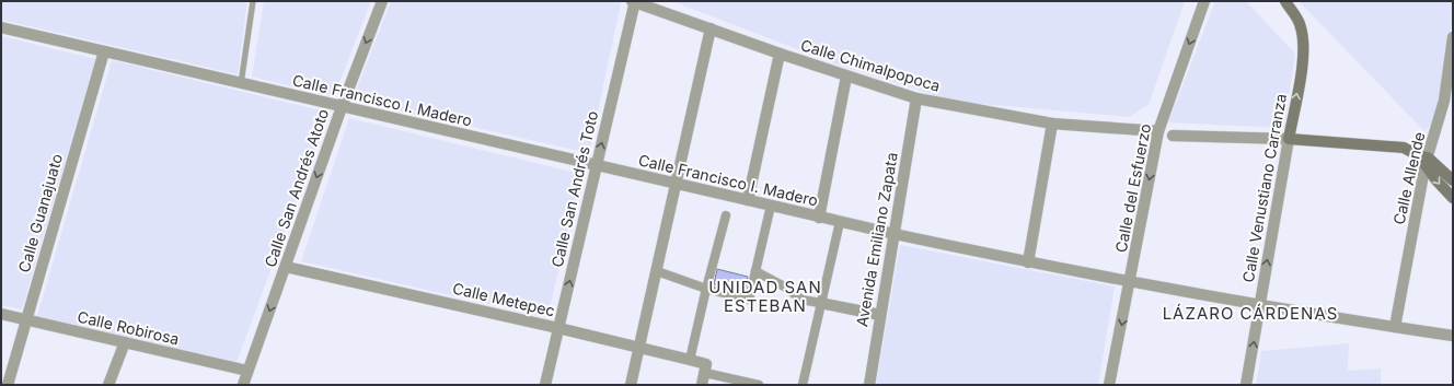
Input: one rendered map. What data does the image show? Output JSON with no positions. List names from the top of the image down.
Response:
{
  "streets": {
    "main road": ["Calle Venustiano Carranza"],
    "street": [
      "Calle Chimalpopoca",
      "Calle Francisco I. Madero",
      "Calle Allende",
      "Calle San Andrés Atoto",
      "Calle del Esfuerzo",
      "Calle San Andrés Toto",
      "Calle Guanajuato",
      "Avenida Emiliano Zapata",
      "Calle Metepec",
      "Calle Robirosa"
    ]
  },
  "crossings": [
    ["Calle Chimalpopoca", "Calle del Esfuerzo"],
    ["Calle Chimalpopoca", "Calle San Andrés Toto"],
    ["Calle Chimalpopoca", "Avenida Emiliano Zapata"],
    ["Calle Francisco I. Madero", "Calle Allende"],
    ["Calle Francisco I. Madero", "Calle San Andrés Atoto"],
    ["Calle Francisco I. Madero", "Calle del Esfuerzo"],
    ["Calle Francisco I. Madero", "Calle Venustiano Carranza"],
    ["Calle Francisco I. Madero", "Calle San Andrés Toto"],
    ["Calle Francisco I. Madero", "Calle Guanajuato"],
    ["Calle Francisco I. Madero", "Avenida Emiliano Zapata"],
    ["Calle San Andrés Atoto", "Calle Metepec"],
    ["Calle San Andrés Atoto", "Calle Robirosa"],
    ["Calle San Andrés Toto", "Calle Metepec"],
    ["Calle Guanajuato", "Calle Robirosa"]
  ],
  "one_way": ["Calle San Andrés Atoto", "Calle del Esfuerzo", "Calle Venustiano Carranza"],
  "districts": ["UNIDAD SAN ESTEBAN", "LÁZARO CÁRDENAS"]
}
